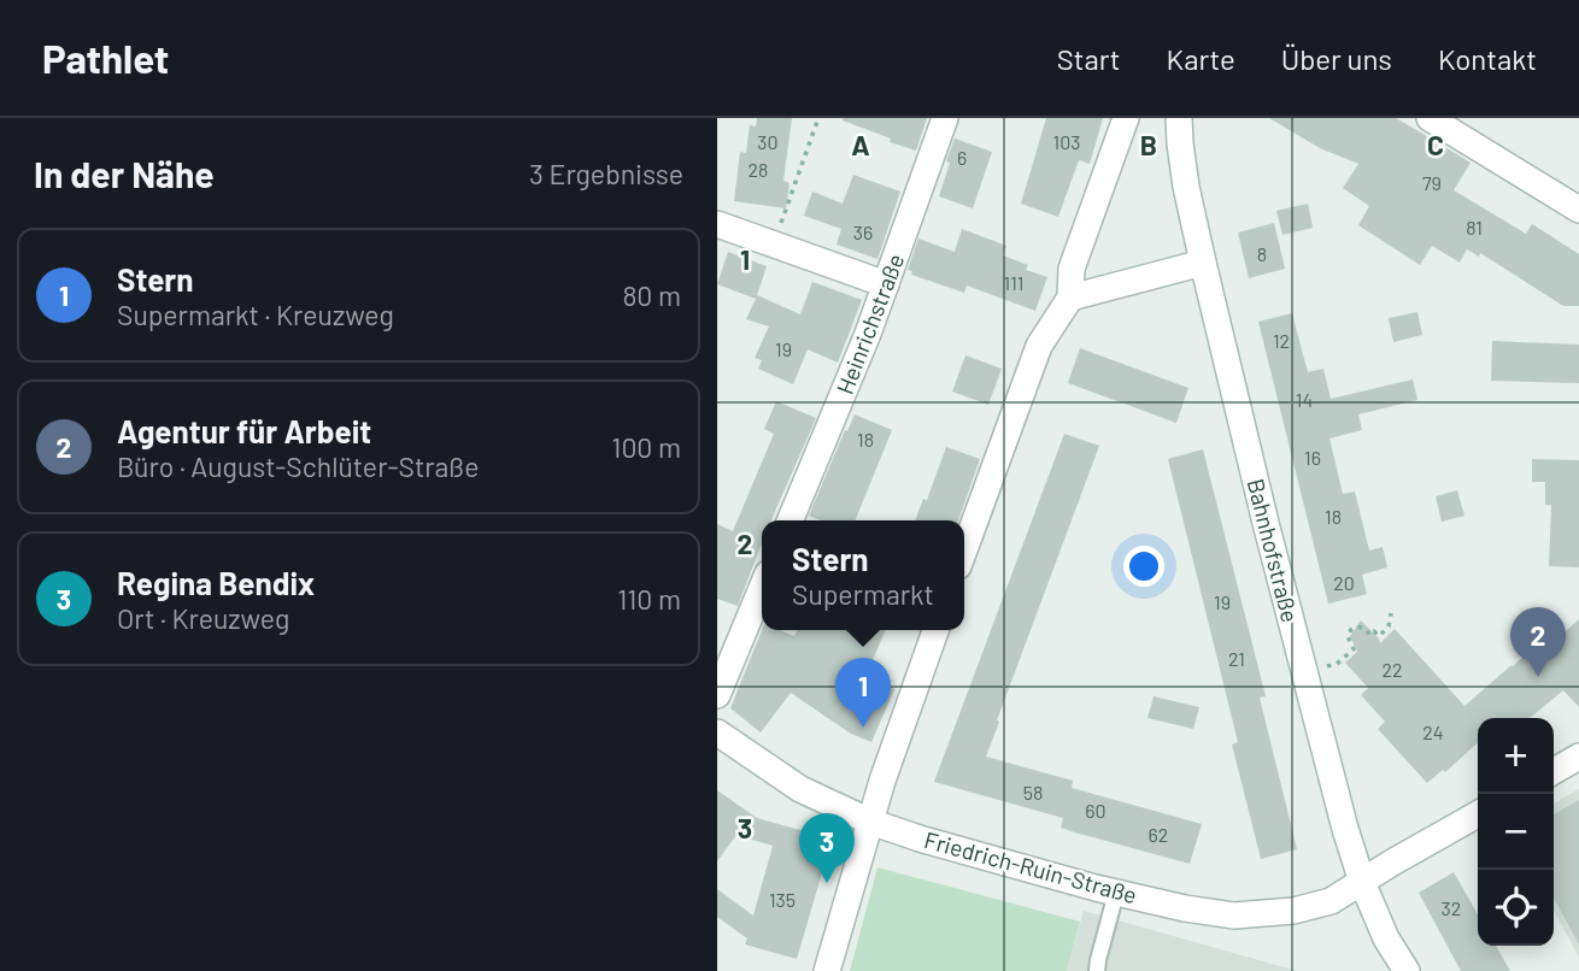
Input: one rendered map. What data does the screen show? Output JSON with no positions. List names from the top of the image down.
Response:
{
  "streets": {
    "street": ["Heinrichstraße", "Bahnhofstraße", "Friedrich-Ruin-Straße"]
  },
  "crossings": [
    ["Bahnhofstraße", "Friedrich-Ruin-Straße"]
  ],
  "house_numbers": [
    "30",
    "103",
    "6",
    "28",
    "79",
    "81",
    "36",
    "8",
    "111",
    "12",
    "19",
    "14",
    "18",
    "16",
    "18",
    "20",
    "19",
    "21",
    "22",
    "24",
    "58",
    "60",
    "62",
    "135",
    "32"
  ],
  "page": {
    "header": "Pathlet",
    "nav": [
      "Start",
      "Karte",
      "Über uns",
      "Kontakt"
    ],
    "heading": ["In der Nähe", "3 Ergebnisse"],
    "list": [
      {
        "mark": "1",
        "name": "Stern",
        "note": "Supermarkt · Kreuzweg",
        "value": "80 m"
      },
      {
        "mark": "2",
        "name": "Agentur für Arbeit",
        "note": "Büro · August-Schlüter-Straße",
        "value": "100 m"
      },
      {
        "mark": "3",
        "name": "Regina Bendix",
        "note": "Ort · Kreuzweg",
        "value": "110 m"
      }
    ],
    "popup": ["Stern", "Supermarkt"],
    "pins": ["2", "1", "3"],
    "map_buttons": ["+", "−"]
  },
  "grid": {
    "columns": ["A", "B", "C"],
    "rows": ["1", "2", "3"]
  }
}
